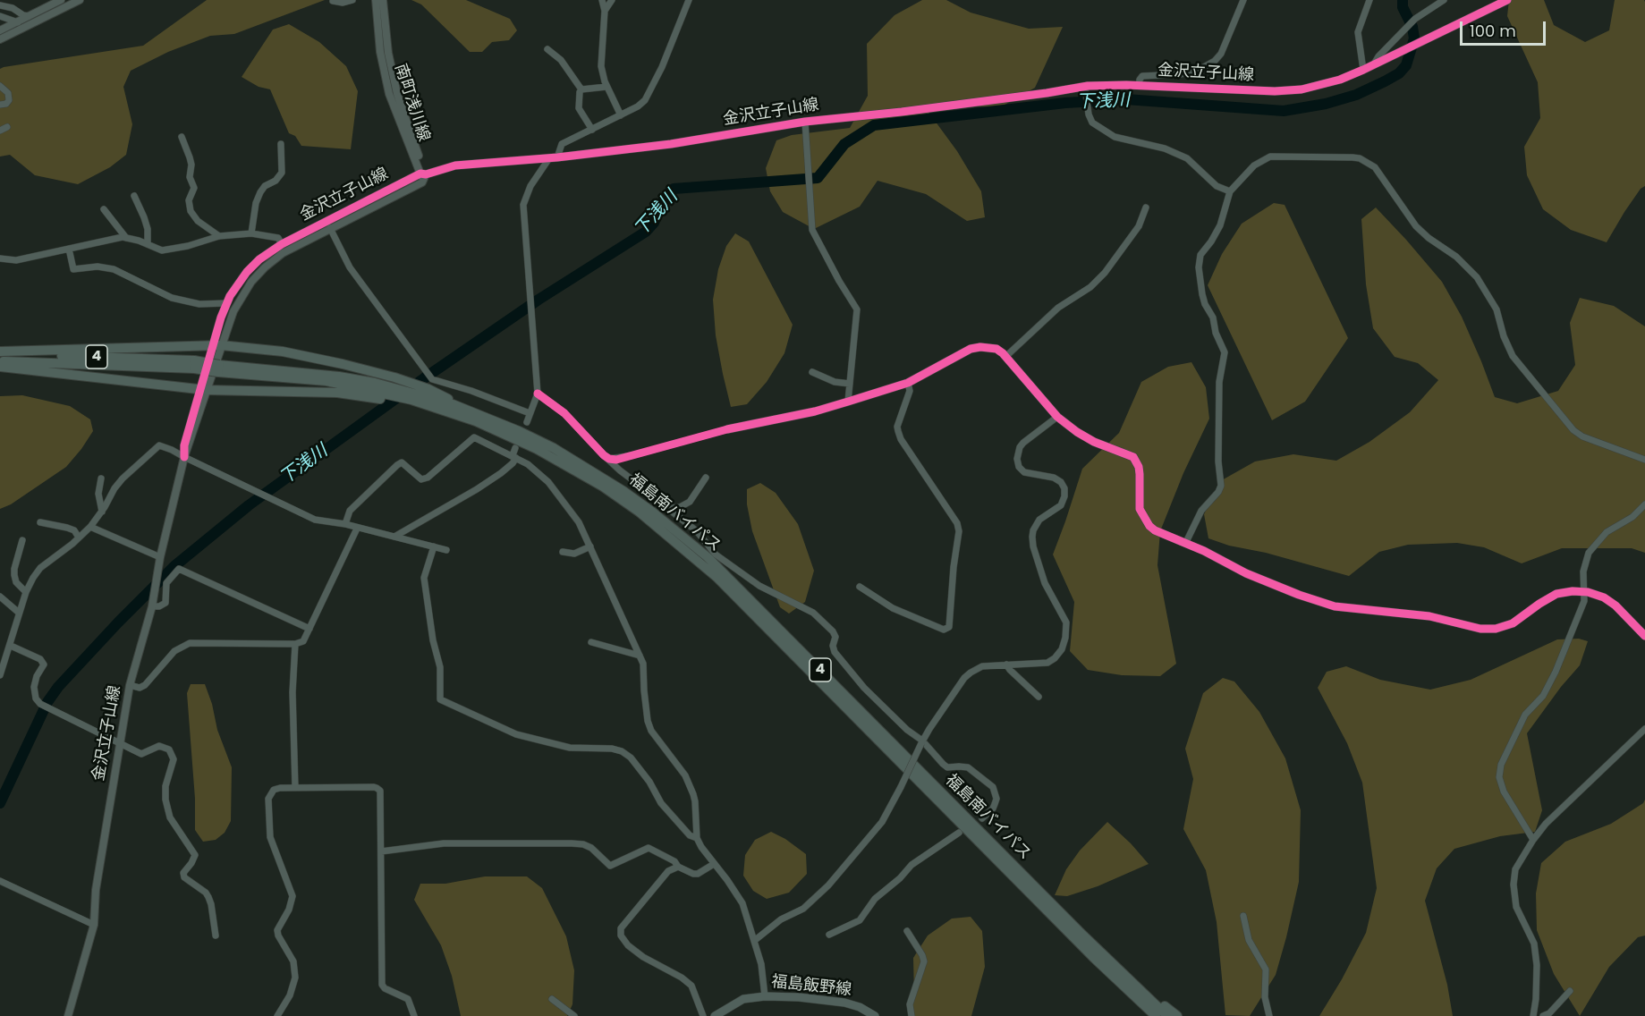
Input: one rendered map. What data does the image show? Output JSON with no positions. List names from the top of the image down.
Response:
{
  "streets": {
    "highway": ["4", "福島南バイパス"],
    "main road": ["福島飯野線"],
    "street": ["金沢立子山線", "南町浅川線"]
  },
  "crossings": [
    ["金沢立子山線", "南町浅川線"]
  ],
  "water": ["下浅川"],
  "scale_bar": "100 m"
}
